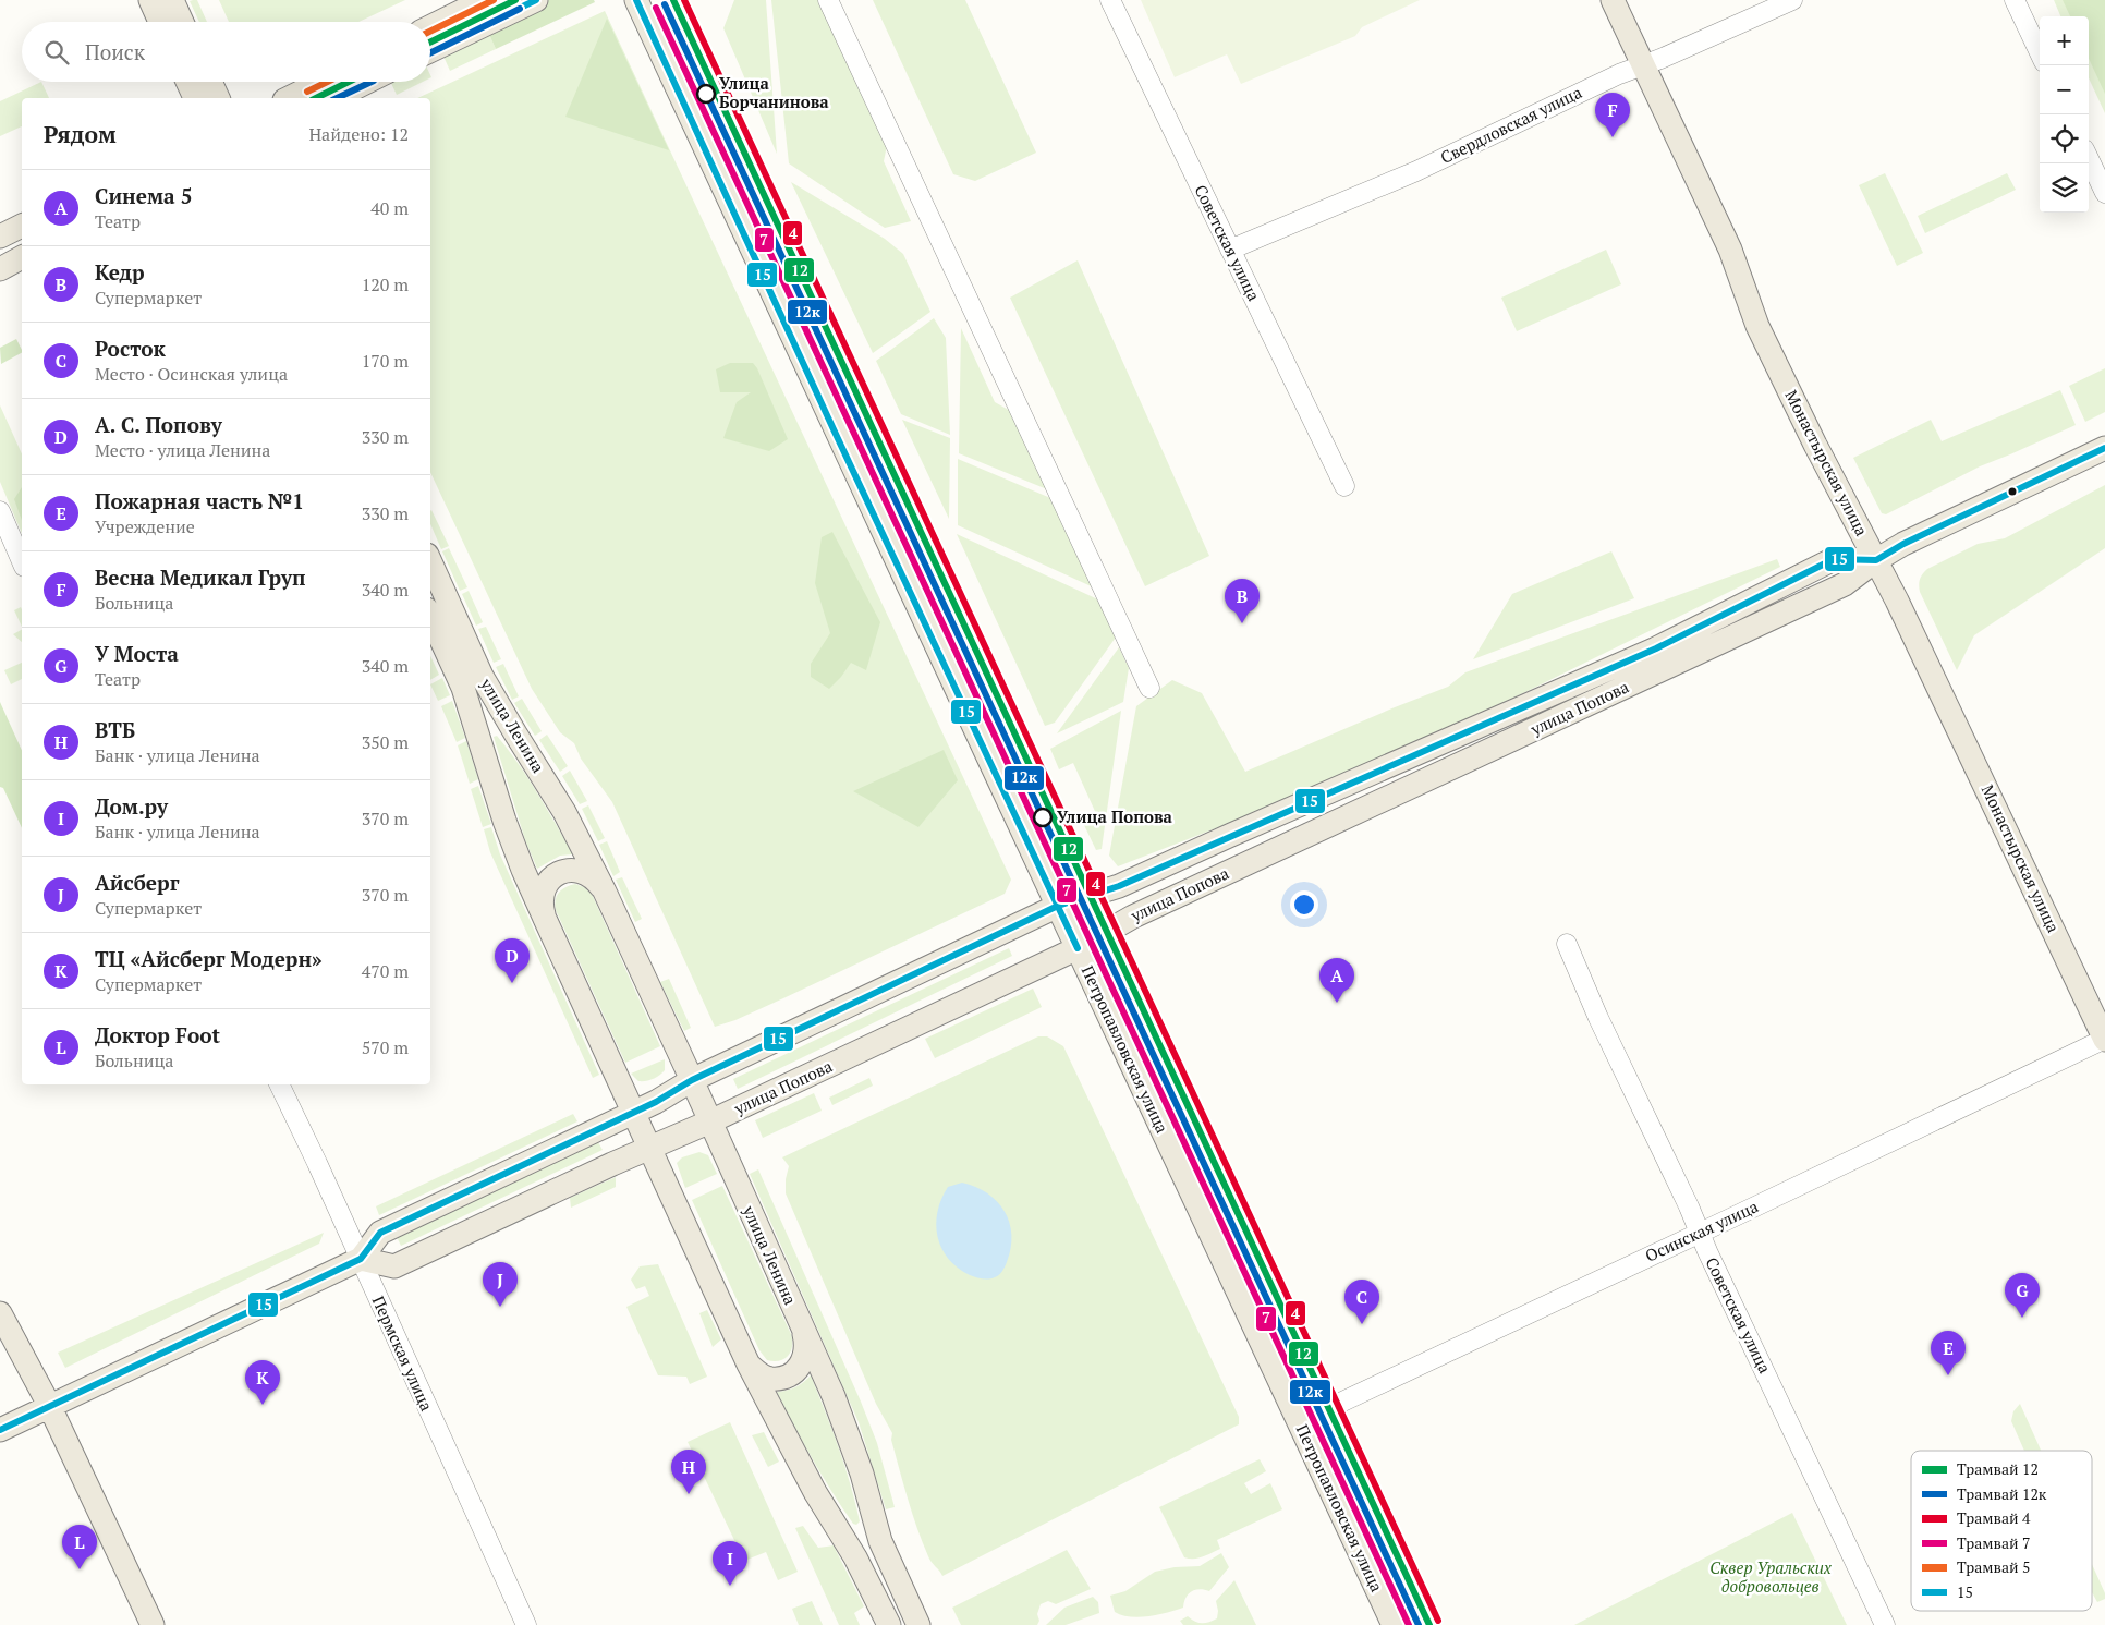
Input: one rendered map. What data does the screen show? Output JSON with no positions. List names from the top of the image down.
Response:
{
  "streets": {
    "main road": [
      "Монастырская улица",
      "улица Попова",
      "улица Ленина",
      "Петропавловская улица"
    ],
    "street": [
      "Свердловская улица",
      "Советская улица",
      "Осинская улица",
      "Пермская улица"
    ]
  },
  "crossings": [
    ["Свердловская улица", "Советская улица"],
    ["Свердловская улица", "Монастырская улица"],
    ["Советская улица", "Осинская улица"],
    ["Монастырская улица", "улица Попова"],
    ["Монастырская улица", "Осинская улица"],
    ["улица Попова", "улица Ленина"],
    ["улица Попова", "Петропавловская улица"],
    ["улица Попова", "Пермская улица"],
    ["Петропавловская улица", "Осинская улица"]
  ],
  "parks": ["Сквер Уральских добровольцев"],
  "places": ["Улица Борчанинова", "Улица Попова"],
  "lines": [
    "tram line 12",
    "tram line 4",
    "tram line 5",
    "transit line 15",
    "tram line 12к",
    "tram line 7"
  ],
  "legend": [
    "Трамвай 12",
    "Трамвай 12к",
    "Трамвай 4",
    "Трамвай 7",
    "Трамвай 5",
    "15"
  ],
  "page": {
    "map_buttons": ["+", "−"],
    "search": "Поиск",
    "pins": [
      "F",
      "B",
      "D",
      "A",
      "J",
      "G",
      "C",
      "E",
      "K",
      "H",
      "L",
      "I"
    ],
    "heading": ["Рядом", "Найдено: 12"],
    "list": [
      {
        "mark": "A",
        "name": "Синема 5",
        "note": "Театр",
        "value": "40 m"
      },
      {
        "mark": "B",
        "name": "Кедр",
        "note": "Супермаркет",
        "value": "120 m"
      },
      {
        "mark": "C",
        "name": "Росток",
        "note": "Место · Осинская улица",
        "value": "170 m"
      },
      {
        "mark": "D",
        "name": "А. С. Попову",
        "note": "Место · улица Ленина",
        "value": "330 m"
      },
      {
        "mark": "E",
        "name": "Пожарная часть №1",
        "note": "Учреждение",
        "value": "330 m"
      },
      {
        "mark": "F",
        "name": "Весна Медикал Груп",
        "note": "Больница",
        "value": "340 m"
      },
      {
        "mark": "G",
        "name": "У Моста",
        "note": "Театр",
        "value": "340 m"
      },
      {
        "mark": "H",
        "name": "ВТБ",
        "note": "Банк · улица Ленина",
        "value": "350 m"
      },
      {
        "mark": "I",
        "name": "Дом.ру",
        "note": "Банк · улица Ленина",
        "value": "370 m"
      },
      {
        "mark": "J",
        "name": "Айсберг",
        "note": "Супермаркет",
        "value": "370 m"
      },
      {
        "mark": "K",
        "name": "ТЦ «Айсберг Модерн»",
        "note": "Супермаркет",
        "value": "470 m"
      },
      {
        "mark": "L",
        "name": "Доктор Foot",
        "note": "Больница",
        "value": "570 m"
      }
    ]
  }
}
